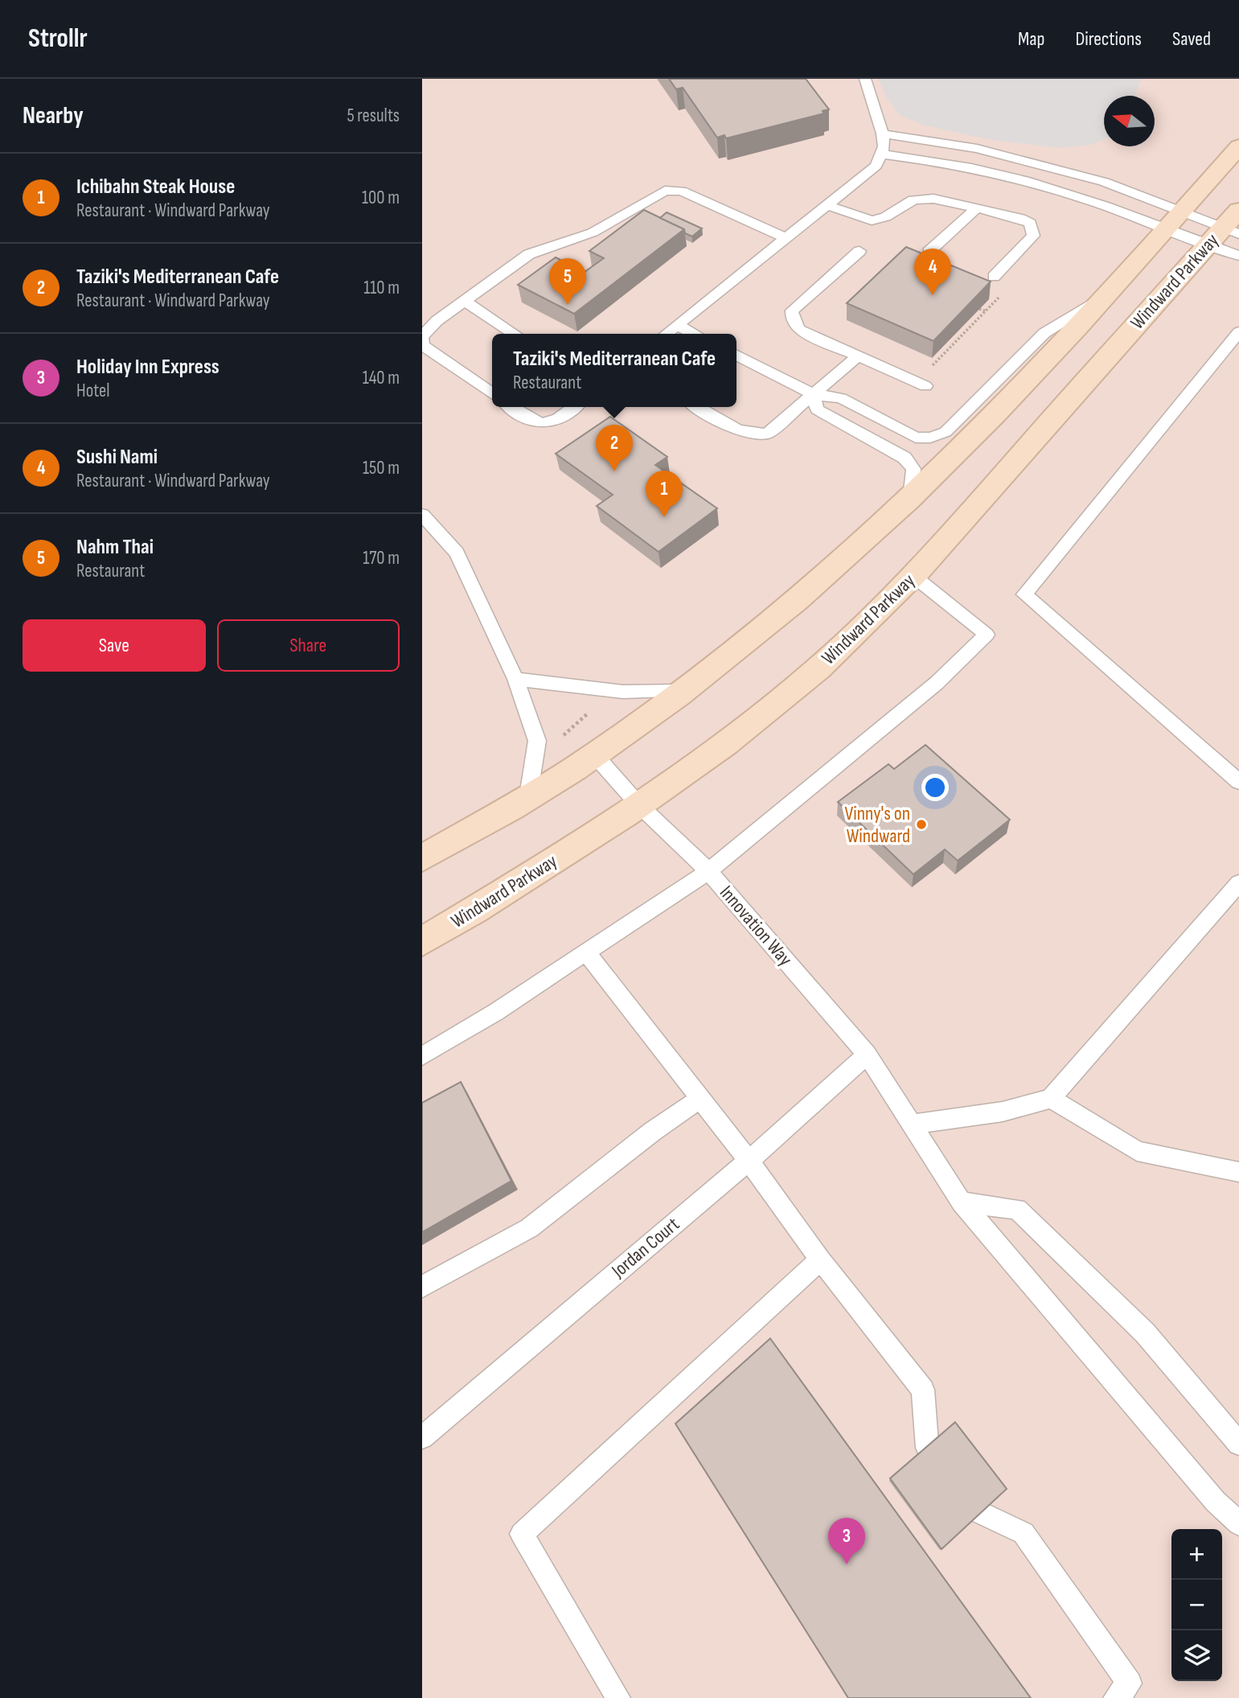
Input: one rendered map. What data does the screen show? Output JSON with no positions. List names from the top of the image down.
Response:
{
  "streets": {
    "main road": ["Windward Parkway"],
    "lane": ["Innovation Way", "Jordan Court"]
  },
  "crossings": [
    ["Windward Parkway", "Innovation Way"],
    ["Innovation Way", "Jordan Court"]
  ],
  "places": ["Vinny's on Windward"],
  "north": "left",
  "page": {
    "header": "Strollr",
    "nav": ["Map", "Directions", "Saved"],
    "heading": ["Nearby", "5 results"],
    "list": [
      {
        "mark": "1",
        "name": "Ichibahn Steak House",
        "note": "Restaurant · Windward Parkway",
        "value": "100 m"
      },
      {
        "mark": "2",
        "name": "Taziki's Mediterranean Cafe",
        "note": "Restaurant · Windward Parkway",
        "value": "110 m"
      },
      {
        "mark": "3",
        "name": "Holiday Inn Express",
        "note": "Hotel",
        "value": "140 m"
      },
      {
        "mark": "4",
        "name": "Sushi Nami",
        "note": "Restaurant · Windward Parkway",
        "value": "150 m"
      },
      {
        "mark": "5",
        "name": "Nahm Thai",
        "note": "Restaurant",
        "value": "170 m"
      }
    ],
    "pins": [
      "4",
      "5",
      "2",
      "1",
      "3"
    ],
    "popup": ["Taziki's Mediterranean Cafe", "Restaurant"],
    "buttons": ["Save", "Share"],
    "map_buttons": ["+", "−"]
  }
}
